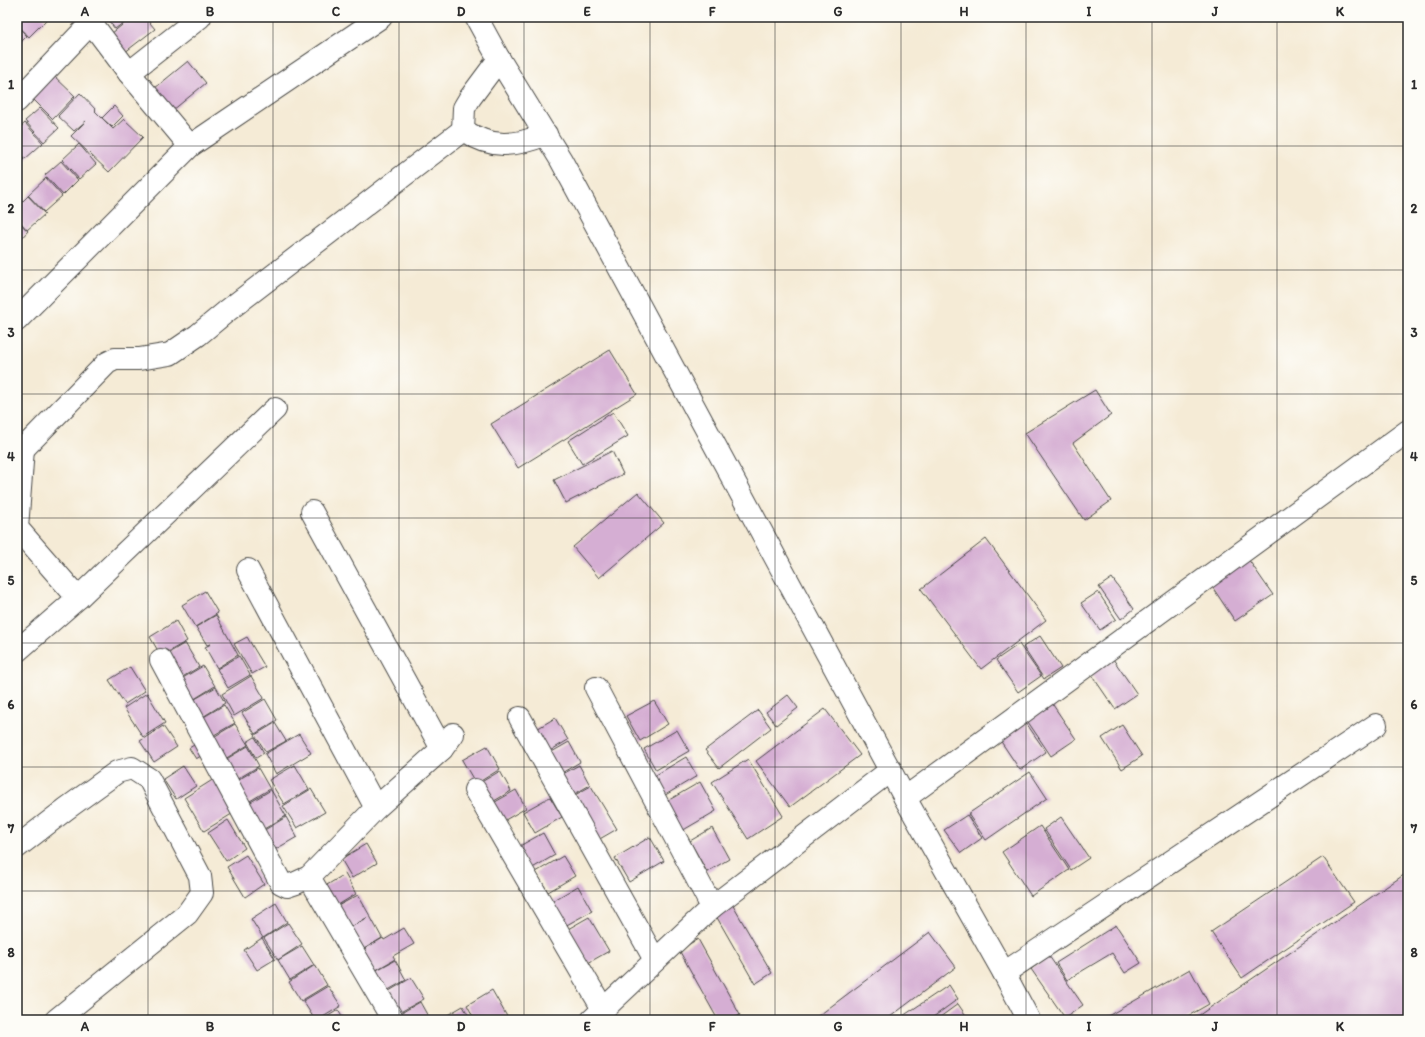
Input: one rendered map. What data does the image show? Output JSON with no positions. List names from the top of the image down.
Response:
{
  "grid": {
    "columns": [
      "A",
      "B",
      "C",
      "D",
      "E",
      "F",
      "G",
      "H",
      "I",
      "J",
      "K"
    ],
    "rows": [
      "1",
      "2",
      "3",
      "4",
      "5",
      "6",
      "7",
      "8"
    ]
  }
}
